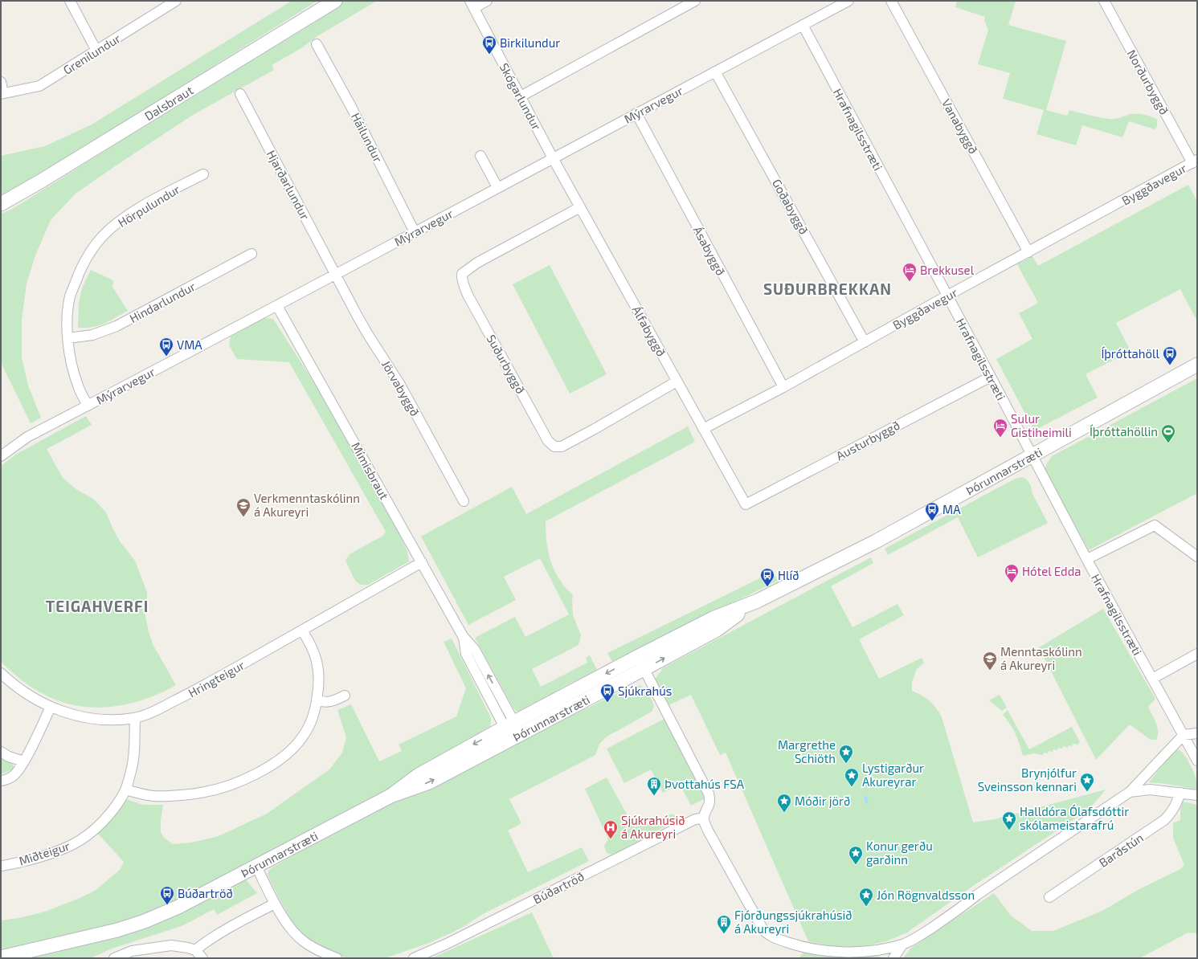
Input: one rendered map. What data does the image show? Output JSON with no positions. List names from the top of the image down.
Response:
{
  "streets": {
    "street": [
      "Grenilundur",
      "Norðurbyggð",
      "Skógarlundur",
      "Dalsbraut",
      "Mýrarvegur",
      "Vanabyggð",
      "Hrafnagilsstræti",
      "Háilundur",
      "Byggðavegur",
      "Hjarðarlundur",
      "Hörpulundur",
      "Goðabyggð",
      "Ásabyggð",
      "Hindarlundur",
      "Álfabyggð",
      "Suðurbyggð",
      "Jörvabyggð",
      "Austurbyggð",
      "Mímisbraut",
      "Þórunnarstræti",
      "Hringteigur",
      "Barðstún",
      "Miðteigur",
      "Búðartröð"
    ]
  },
  "crossings": [
    ["Norðurbyggð", "Byggðavegur"],
    ["Skógarlundur", "Mýrarvegur"],
    ["Skógarlundur", "Álfabyggð"],
    ["Mýrarvegur", "Hrafnagilsstræti"],
    ["Mýrarvegur", "Háilundur"],
    ["Mýrarvegur", "Hjarðarlundur"],
    ["Mýrarvegur", "Hörpulundur"],
    ["Mýrarvegur", "Goðabyggð"],
    ["Mýrarvegur", "Ásabyggð"],
    ["Mýrarvegur", "Álfabyggð"],
    ["Mýrarvegur", "Jörvabyggð"],
    ["Mýrarvegur", "Mímisbraut"],
    ["Vanabyggð", "Byggðavegur"],
    ["Hrafnagilsstræti", "Byggðavegur"],
    ["Hrafnagilsstræti", "Austurbyggð"],
    ["Hrafnagilsstræti", "Þórunnarstræti"],
    ["Byggðavegur", "Goðabyggð"],
    ["Byggðavegur", "Ásabyggð"],
    ["Byggðavegur", "Álfabyggð"],
    ["Hjarðarlundur", "Jörvabyggð"],
    ["Hörpulundur", "Hindarlundur"],
    ["Álfabyggð", "Suðurbyggð"],
    ["Álfabyggð", "Austurbyggð"],
    ["Mímisbraut", "Þórunnarstræti"],
    ["Mímisbraut", "Hringteigur"],
    ["Hringteigur", "Miðteigur"]
  ],
  "districts": ["SUÐURBREKKAN", "TEIGAHVERFI"],
  "places": {
    "bus stop": [
      "Birkilundur",
      "VMA",
      "Íþróttahöll",
      "MA",
      "Hlíð",
      "Sjúkrahús",
      "Búðartröð"
    ],
    "hotel": ["Brekkusel", "Sulur Gistiheimili", "Hótel Edda"],
    "sports": ["Íþróttahöllin"],
    "school or university": ["Verkmenntaskólinn á Akureyri", "Menntaskólinn á Akureyri"],
    "place": [
      "Margrethe Schiöth",
      "Lystigarður Akureyrar",
      "Brynjólfur Sveinsson kennari",
      "Móðir jörð",
      "Halldóra Ólafsdóttir skólameistarafrú",
      "Konur gerðu garðinn",
      "Jón Rögnvaldsson"
    ],
    "building": ["Þvottahús FSA", "Fjórðungssjúkrahúsið á Akureyri"],
    "hospital": ["Sjúkrahúsið á Akureyri"]
  }
}
